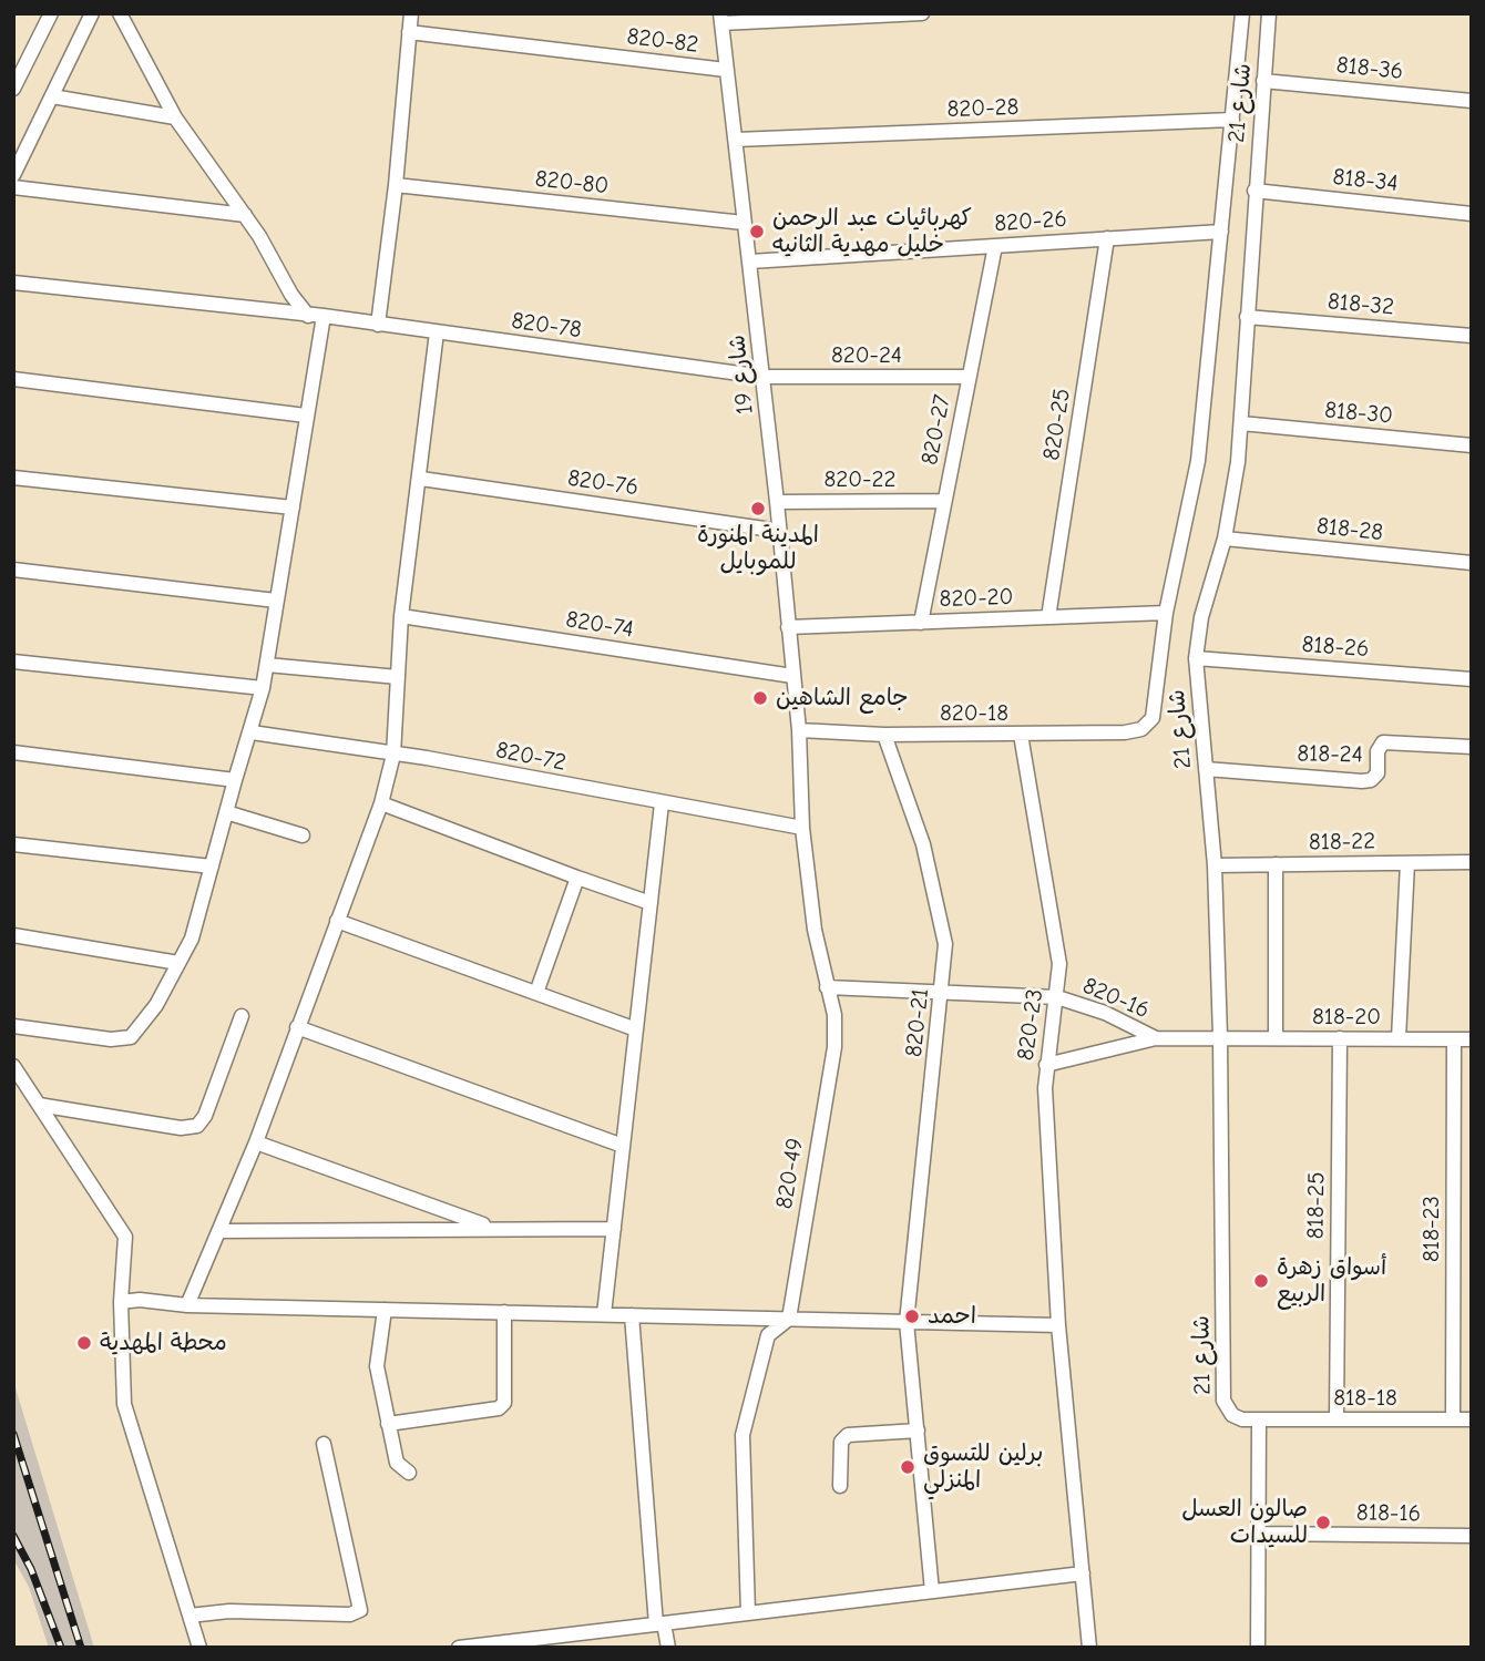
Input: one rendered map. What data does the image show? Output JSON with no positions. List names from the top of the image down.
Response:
{
  "streets": {
    "street": [
      "820-82",
      "818-36",
      "شارع 21",
      "820-28",
      "818-34",
      "820-80",
      "820-26",
      "818-32",
      "820-78",
      "820-24",
      "شارع 19",
      "818-30",
      "820-25",
      "820-27",
      "820-22",
      "820-76",
      "818-28",
      "820-20",
      "820-74",
      "818-26",
      "820-18",
      "818-24",
      "820-72",
      "818-22",
      "820-16",
      "818-20",
      "820-21",
      "820-23",
      "820-49",
      "818-25",
      "818-23",
      "818-18",
      "818-16"
    ]
  },
  "crossings": [
    ["820-82", "شارع 19"],
    ["818-36", "شارع 21"],
    ["شارع 21", "820-28"],
    ["شارع 21", "818-34"],
    ["شارع 21", "820-26"],
    ["شارع 21", "818-32"],
    ["شارع 21", "818-30"],
    ["شارع 21", "818-28"],
    ["شارع 21", "820-20"],
    ["شارع 21", "818-26"],
    ["شارع 21", "820-18"],
    ["شارع 21", "818-24"],
    ["شارع 21", "818-22"],
    ["شارع 21", "818-20"],
    ["شارع 21", "818-18"],
    ["820-28", "شارع 19"],
    ["820-80", "شارع 19"],
    ["820-26", "شارع 19"],
    ["820-26", "820-25"],
    ["820-26", "820-27"],
    ["820-78", "820-24"],
    ["820-78", "شارع 19"],
    ["820-24", "شارع 19"],
    ["820-24", "820-27"],
    ["شارع 19", "820-22"],
    ["شارع 19", "820-76"],
    ["شارع 19", "820-20"],
    ["شارع 19", "820-74"],
    ["شارع 19", "820-18"],
    ["شارع 19", "820-49"],
    ["820-25", "820-20"],
    ["820-27", "820-22"],
    ["820-27", "820-20"],
    ["820-18", "820-21"],
    ["820-18", "820-23"],
    ["820-18", "820-49"],
    ["820-72", "820-49"],
    ["820-16", "818-20"],
    ["820-16", "820-21"],
    ["820-16", "820-23"],
    ["820-16", "820-49"],
    ["818-20", "818-25"],
    ["818-20", "818-23"],
    ["818-25", "818-18"],
    ["818-23", "818-18"]
  ],
  "places": [
    "كهربائيات عبد الرحمن خليل مهدية الثانيه",
    "المدينة المنورة للموبايل",
    "جامع الشاهين",
    "أسواق زهرة الربيع",
    "احمد",
    "محطة المهدية",
    "برلين للتسوق المنزلي",
    "صالون العسل للسيدات"
  ]
}
